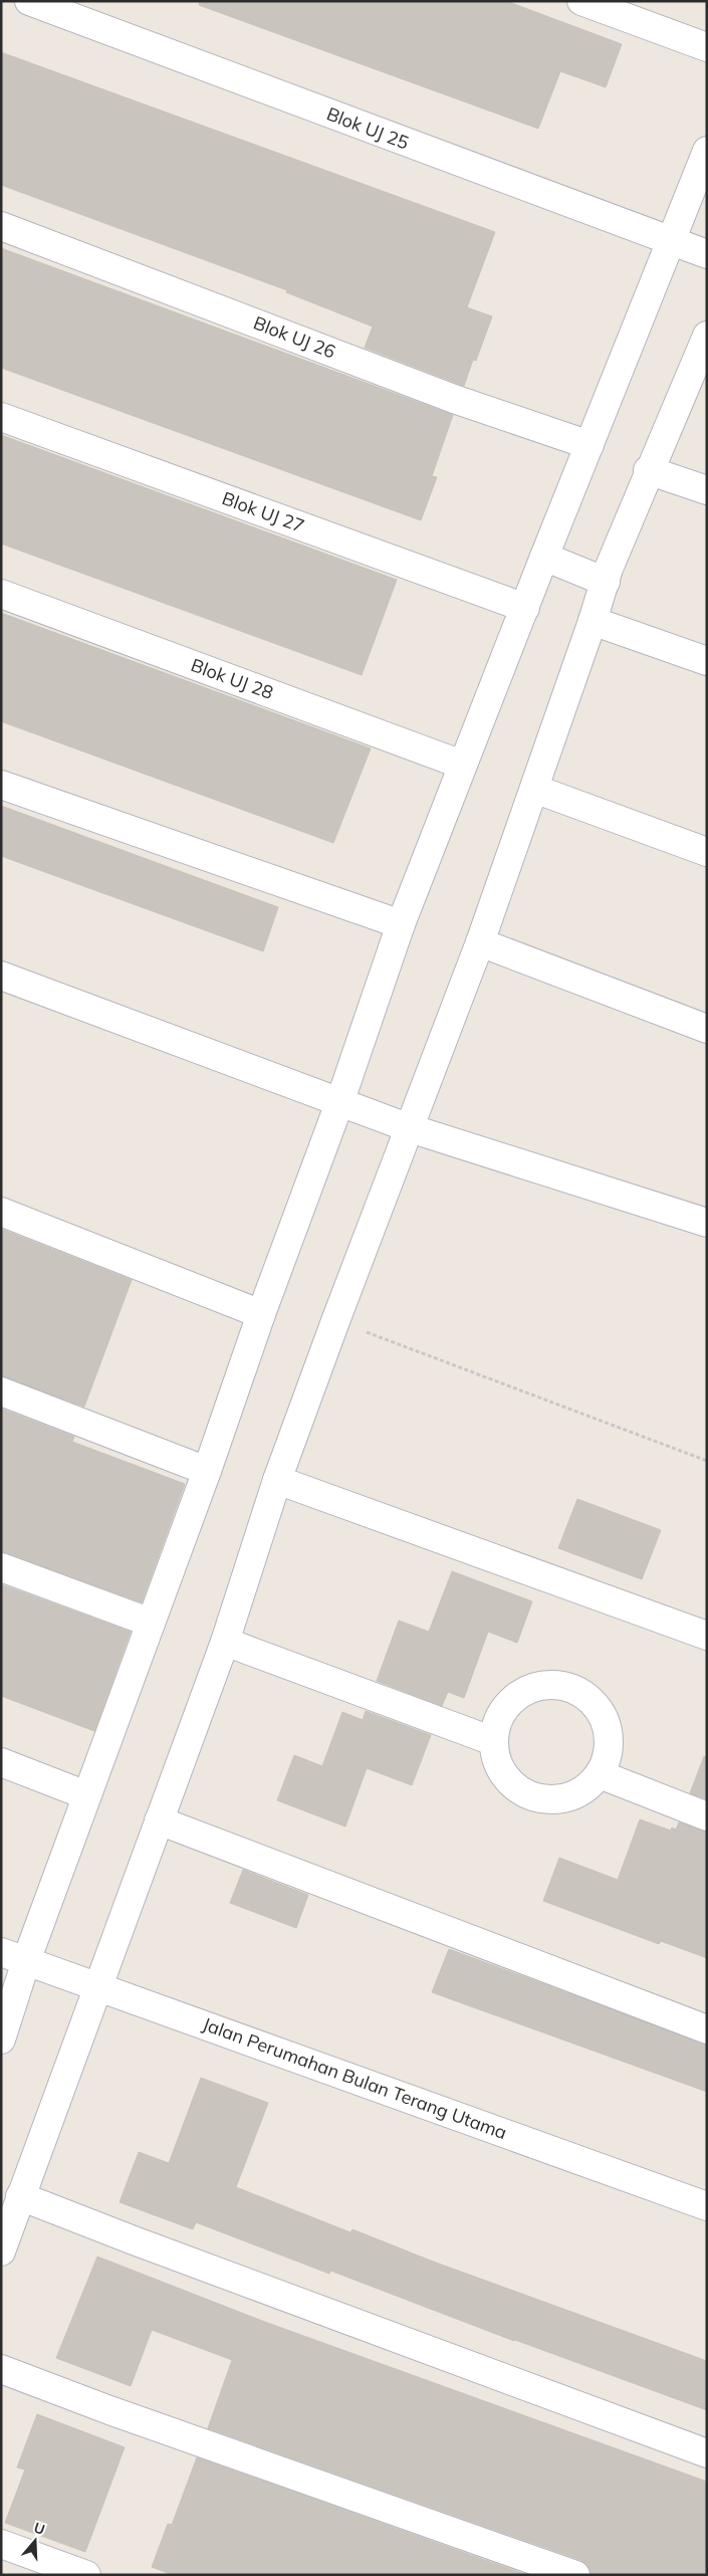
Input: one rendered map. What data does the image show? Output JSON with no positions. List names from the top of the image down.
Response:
{
  "streets": {
    "street": [
      "Blok UJ 25",
      "Blok UJ 26",
      "Blok UJ 27",
      "Blok UJ 28",
      "Jalan Perumahan Bulan Terang Utama"
    ]
  },
  "north": "top"
}
